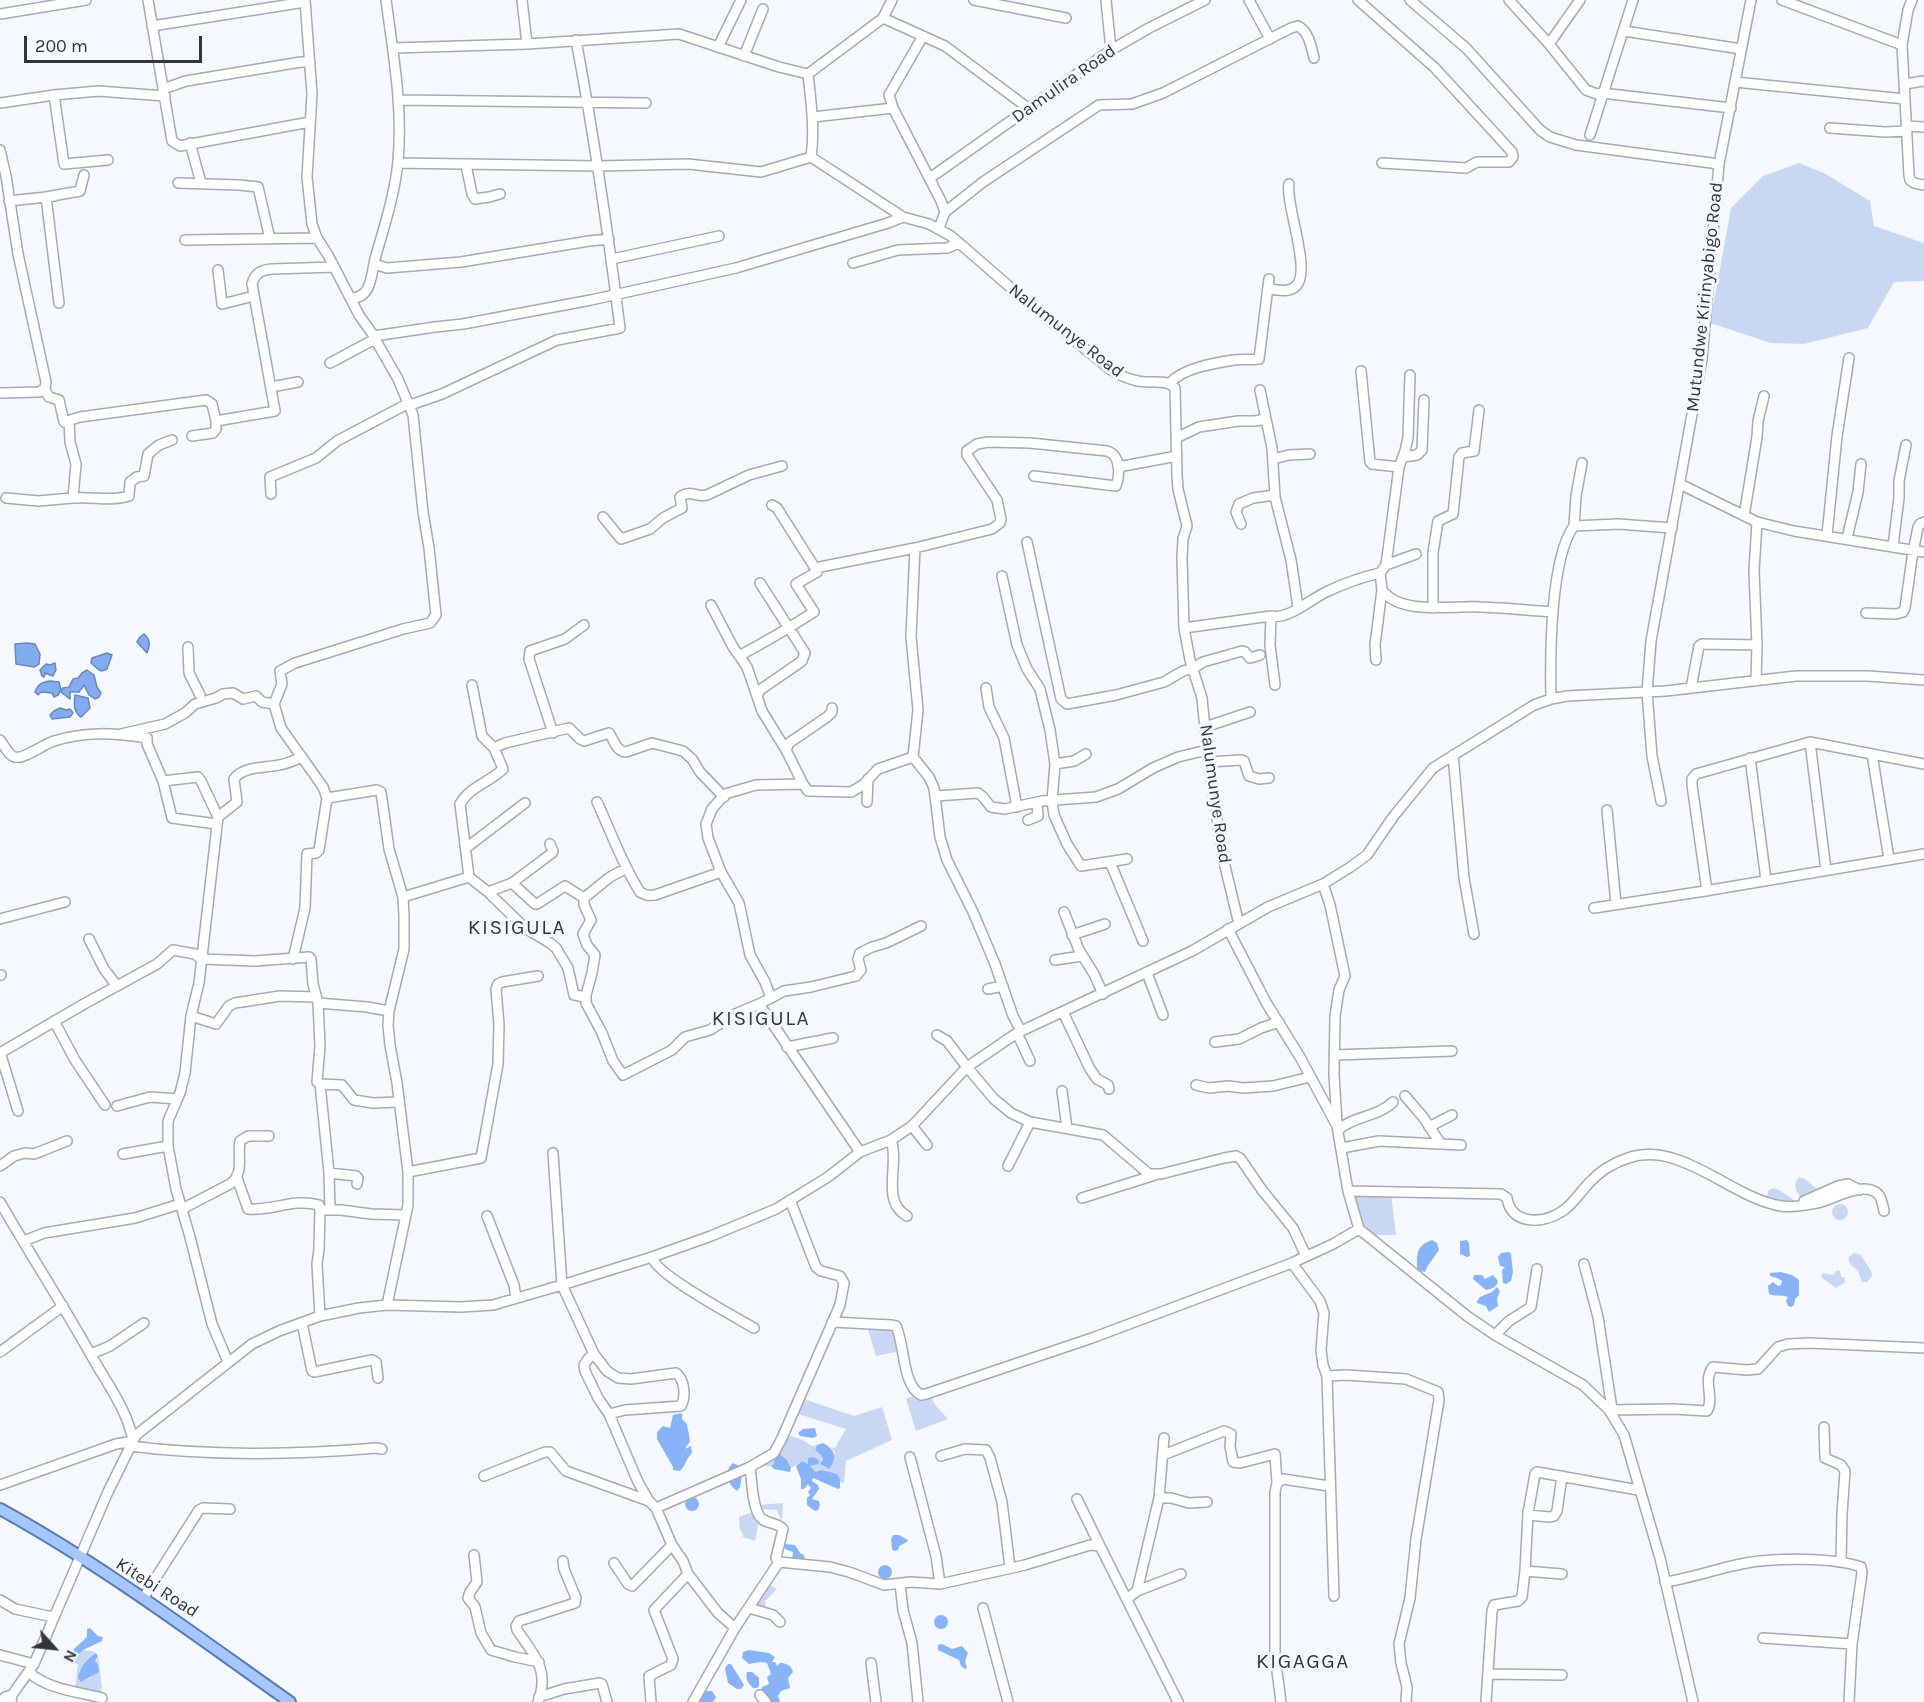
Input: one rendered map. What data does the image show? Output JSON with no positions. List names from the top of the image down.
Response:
{
  "streets": {
    "main road": ["Kitebi Road"],
    "street": ["Damulira Road", "Mutundwe Kirinyabigo Road", "Nalumunye Road"]
  },
  "districts": ["KISIGULA", "KISIGULA", "KIGAGGA"],
  "scale_bar": "200 m",
  "north": "bottom right"
}
